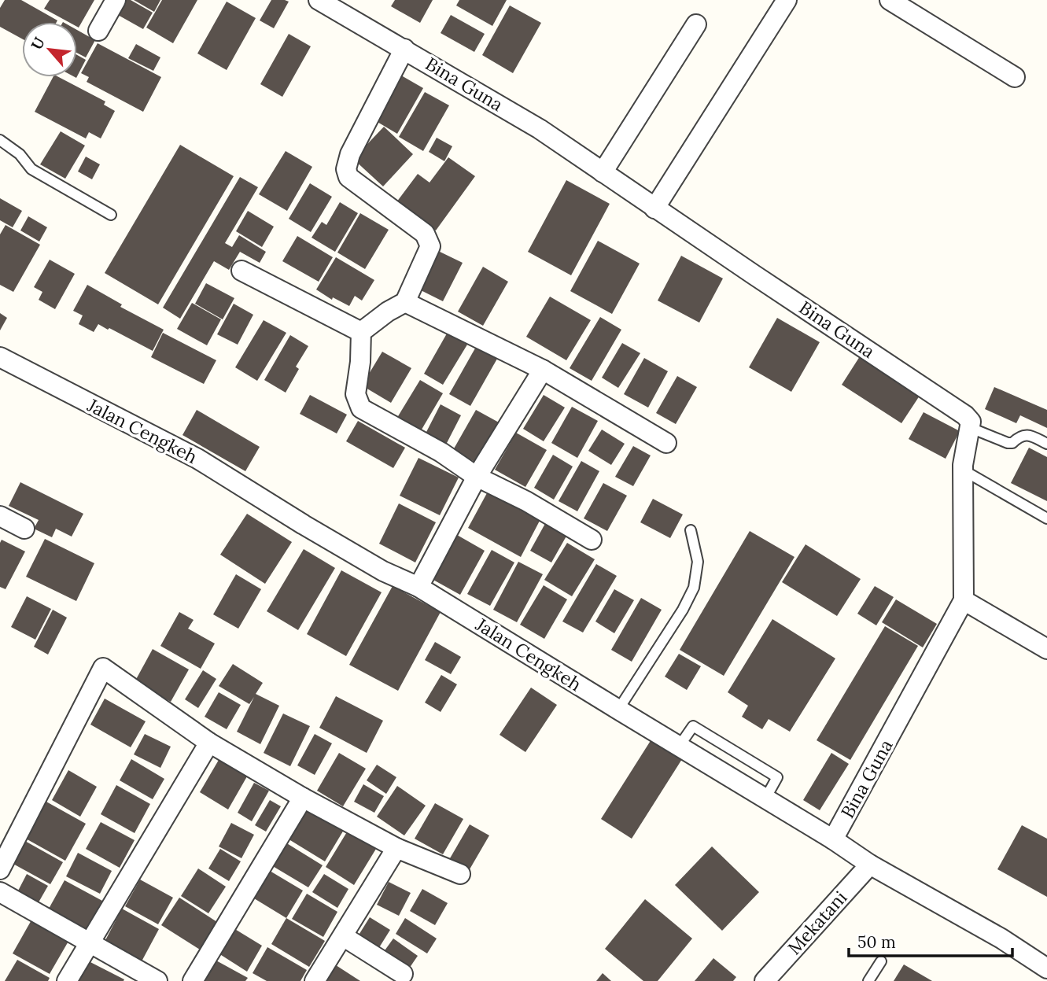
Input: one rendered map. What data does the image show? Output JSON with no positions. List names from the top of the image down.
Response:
{
  "streets": {
    "street": ["Bina Guna", "Jalan Cengkeh", "Mekatani"]
  },
  "crossings": [
    ["Bina Guna", "Jalan Cengkeh"],
    ["Jalan Cengkeh", "Mekatani"]
  ],
  "scale_bar": "50 m",
  "north": "top left"
}
